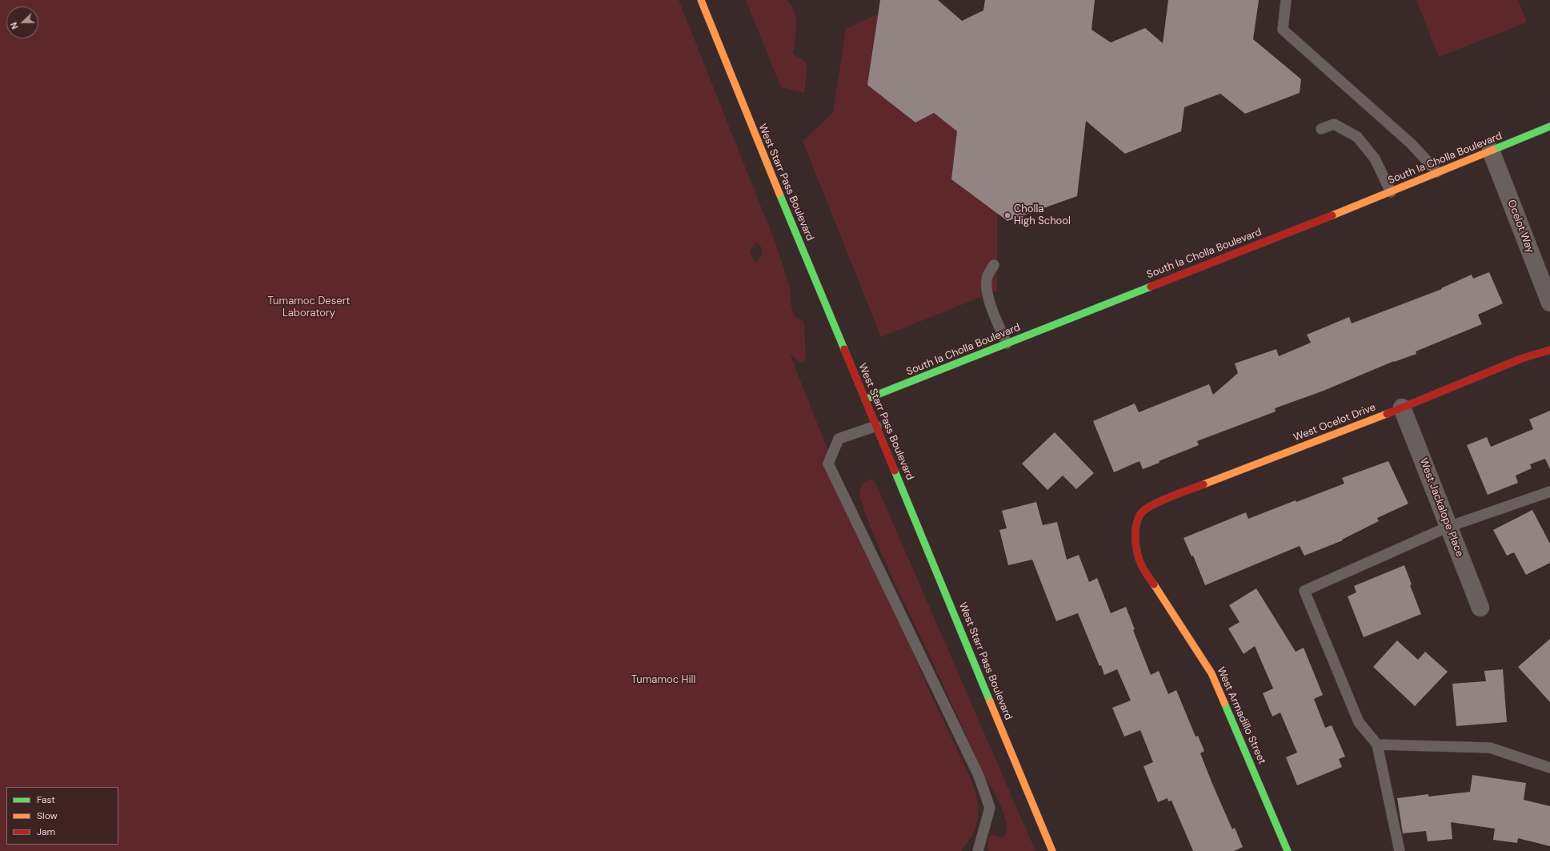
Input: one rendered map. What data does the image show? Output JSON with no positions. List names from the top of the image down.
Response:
{
  "streets": {
    "main road": [
      "South la Cholla Boulevard",
      "West Starr Pass Boulevard",
      "West Ocelot Drive",
      "West Armadillo Street"
    ],
    "street": ["Ocelot Way", "West Jackalope Place"]
  },
  "crossings": [
    ["South la Cholla Boulevard", "West Starr Pass Boulevard"],
    ["South la Cholla Boulevard", "Ocelot Way"],
    ["West Ocelot Drive", "West Jackalope Place"],
    ["West Ocelot Drive", "West Armadillo Street"]
  ],
  "parks": ["Tumamoc Desert Laboratory", "Tumamoc Hill"],
  "places": ["Cholla High School"],
  "legend": ["Fast", "Slow", "Jam"],
  "north": "left"
}
